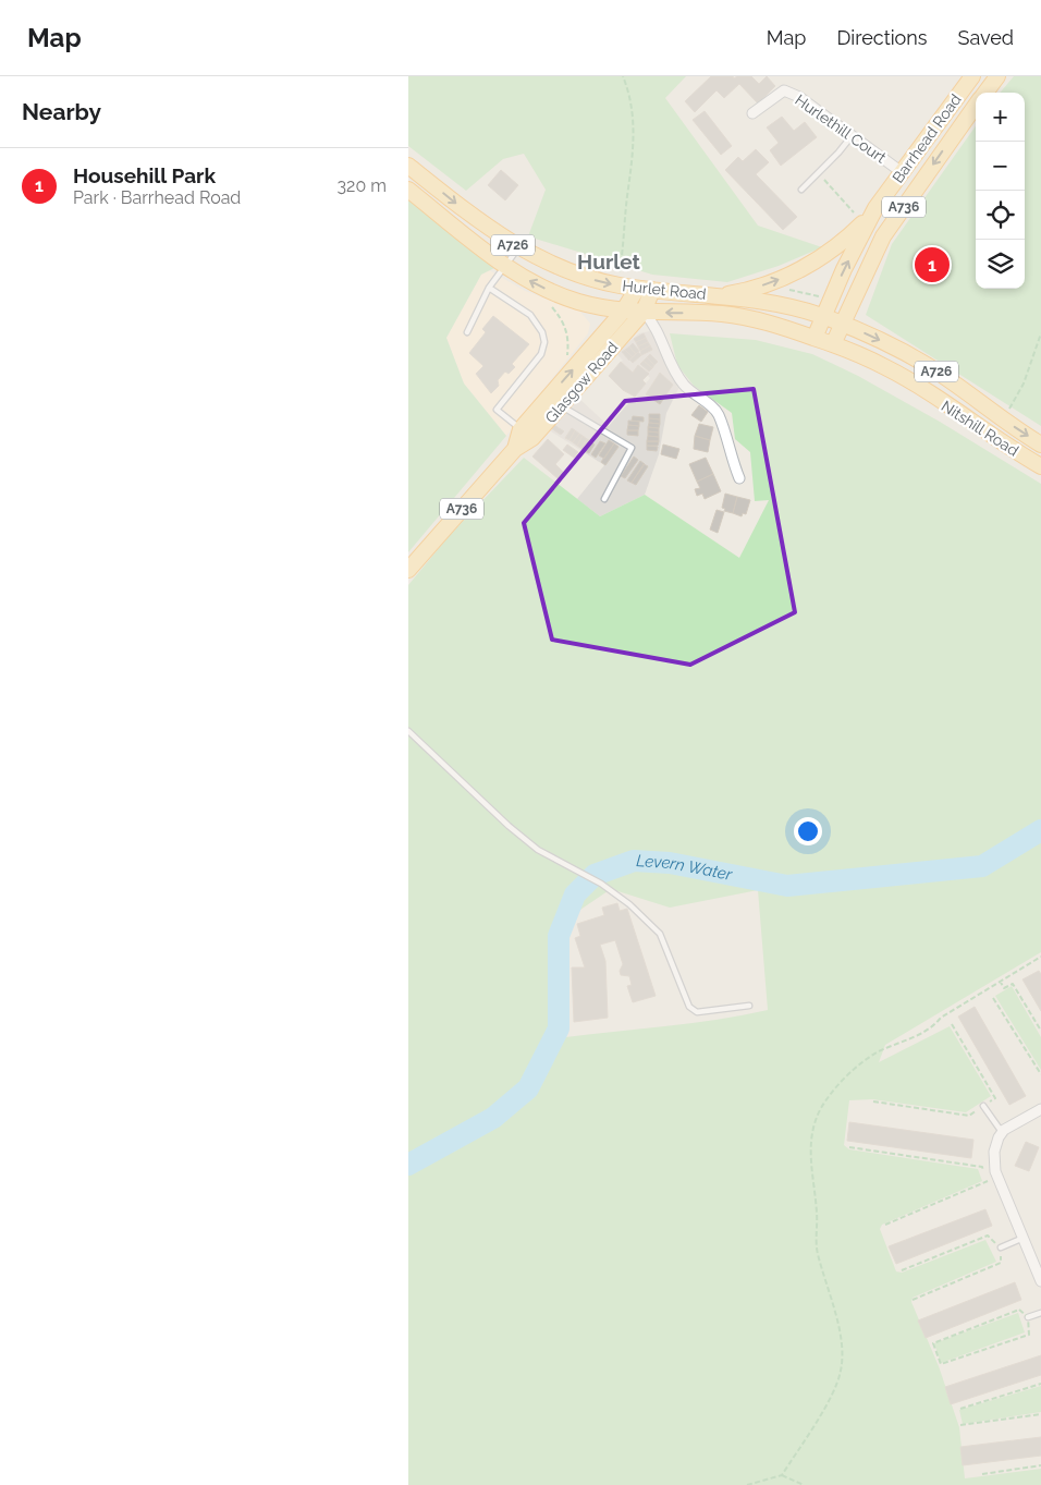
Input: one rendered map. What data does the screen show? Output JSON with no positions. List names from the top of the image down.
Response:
{
  "streets": {
    "main road": [
      "Barrhead Road",
      "A736",
      "A726",
      "Hurlet Road",
      "Glasgow Road",
      "Nitshill Road"
    ],
    "street": ["Hurlethill Court"]
  },
  "crossings": [
    ["Hurlethill Court", "Barrhead Road"],
    ["Barrhead Road", "A736"],
    ["Barrhead Road", "A726"],
    ["Barrhead Road", "Nitshill Road"],
    ["A736", "Hurlet Road"],
    ["A736", "Nitshill Road"],
    ["A726", "Hurlet Road"],
    ["A726", "Nitshill Road"],
    ["Hurlet Road", "Glasgow Road"],
    ["Hurlet Road", "Nitshill Road"]
  ],
  "districts": ["Hurlet"],
  "water": ["Levern Water"],
  "page": {
    "header": "Map",
    "nav": ["Map", "Directions", "Saved"],
    "heading": "Nearby",
    "map_buttons": ["+", "−"],
    "list": [
      {
        "mark": "1",
        "name": "Househill Park",
        "note": "Park · Barrhead Road",
        "value": "320 m"
      }
    ],
    "pins": "1"
  }
}
